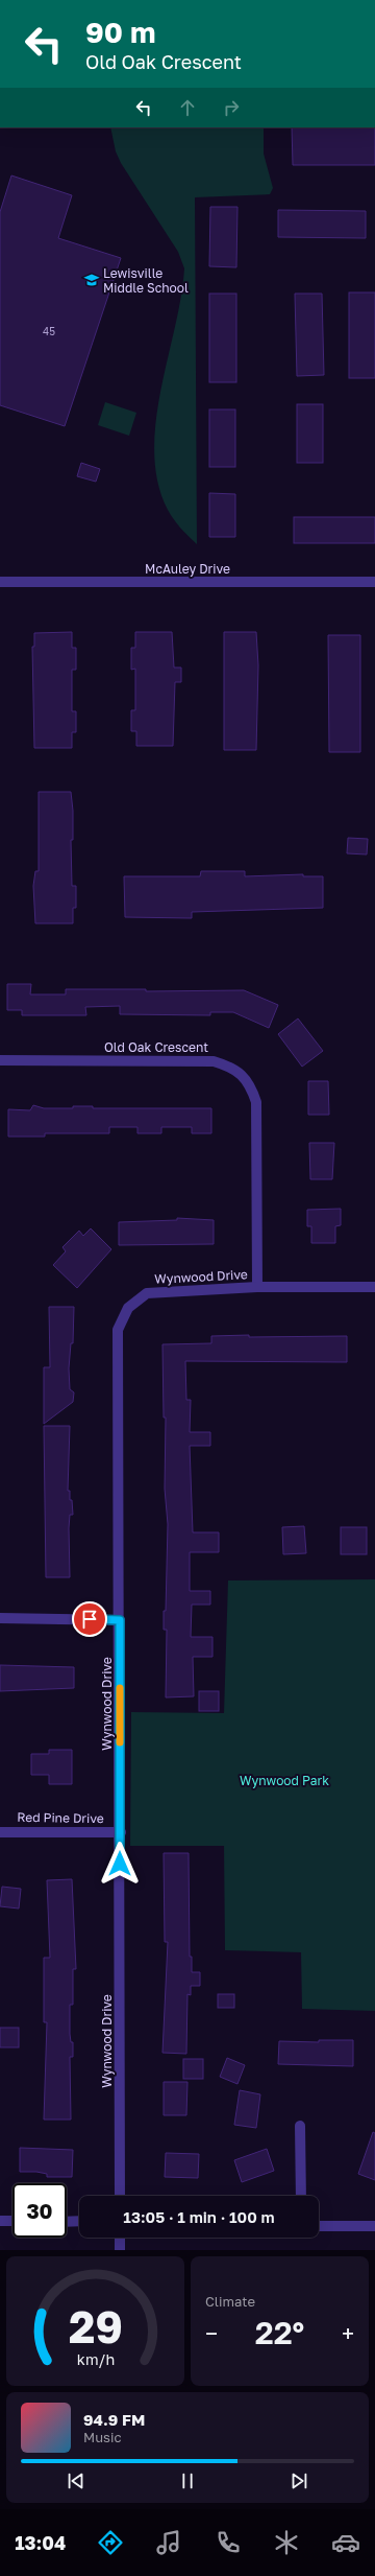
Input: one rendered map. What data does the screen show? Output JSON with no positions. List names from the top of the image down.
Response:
{
  "streets": {
    "street": [
      "McAuley Drive",
      "Old Oak Crescent",
      "Wynwood Drive",
      "Red Pine Drive"
    ]
  },
  "crossings": [
    ["Old Oak Crescent", "Wynwood Drive"],
    ["Wynwood Drive", "Red Pine Drive"]
  ],
  "parks": ["Wynwood Park"],
  "places": {
    "school or university": ["Lewisville Middle School"]
  },
  "house_numbers": ["45"],
  "page": {
    "turn": ["90 m", "Old Oak Crescent"],
    "limit": "30",
    "trip": "13:05 · 1 min · 100 m",
    "tile": "Climate",
    "heat": ["−", "22°", "+"],
    "song": ["94.9 FM", "Music"],
    "tabs": "13:04",
    "gauge": ["29", "km/h"]
  }
}
